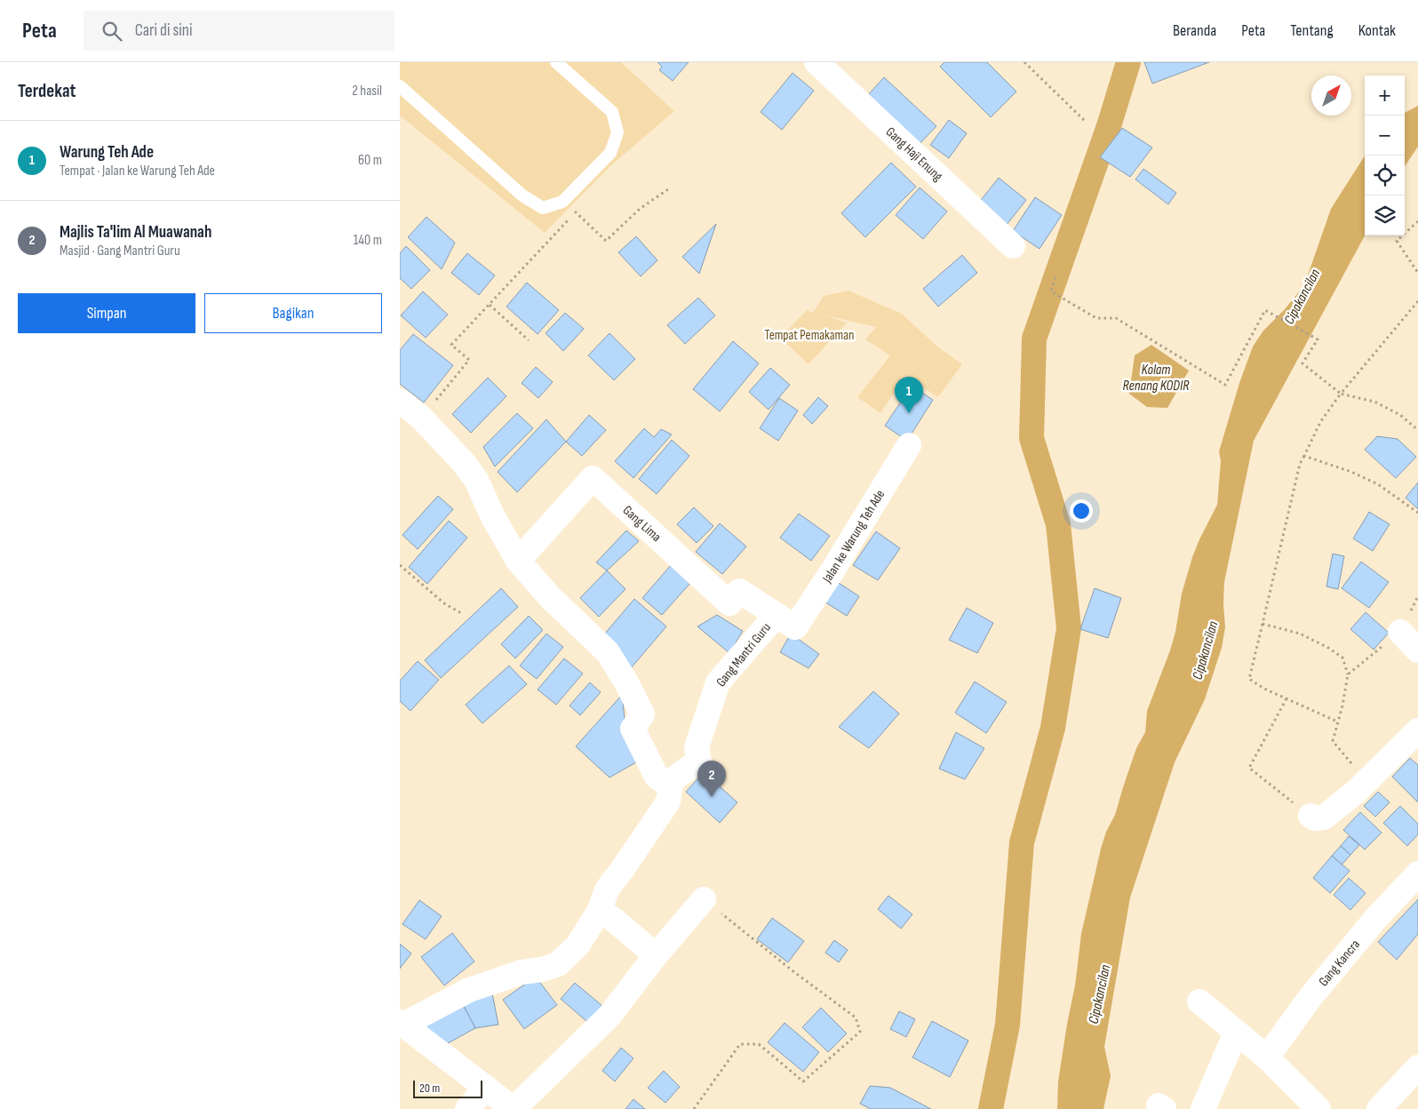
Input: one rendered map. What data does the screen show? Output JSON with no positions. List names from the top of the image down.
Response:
{
  "streets": {
    "street": [
      "Gang Haji Enung",
      "Gang Lima",
      "Jalan ke Warung Teh Ade",
      "Gang Mantri Guru",
      "Gang Kancra"
    ]
  },
  "crossings": [
    ["Gang Lima", "Jalan ke Warung Teh Ade"],
    ["Gang Lima", "Gang Mantri Guru"],
    ["Jalan ke Warung Teh Ade", "Gang Mantri Guru"]
  ],
  "water": ["Cipakancilan", "Kolam Renang KODIR"],
  "parks": ["Tempat Pemakaman"],
  "scale_bar": "20 m",
  "north": "top right",
  "page": {
    "header": "Peta",
    "search": "Cari di sini",
    "nav": [
      "Beranda",
      "Peta",
      "Tentang",
      "Kontak"
    ],
    "heading": ["Terdekat", "2 hasil"],
    "map_buttons": ["+", "−"],
    "list": [
      {
        "mark": "1",
        "name": "Warung Teh Ade",
        "note": "Tempat · Jalan ke Warung Teh Ade",
        "value": "60 m"
      },
      {
        "mark": "2",
        "name": "Majlis Ta'lim Al Muawanah",
        "note": "Masjid · Gang Mantri Guru",
        "value": "140 m"
      }
    ],
    "buttons": ["Simpan", "Bagikan"],
    "pins": ["1", "2"],
    "scale": "20 m"
  }
}
